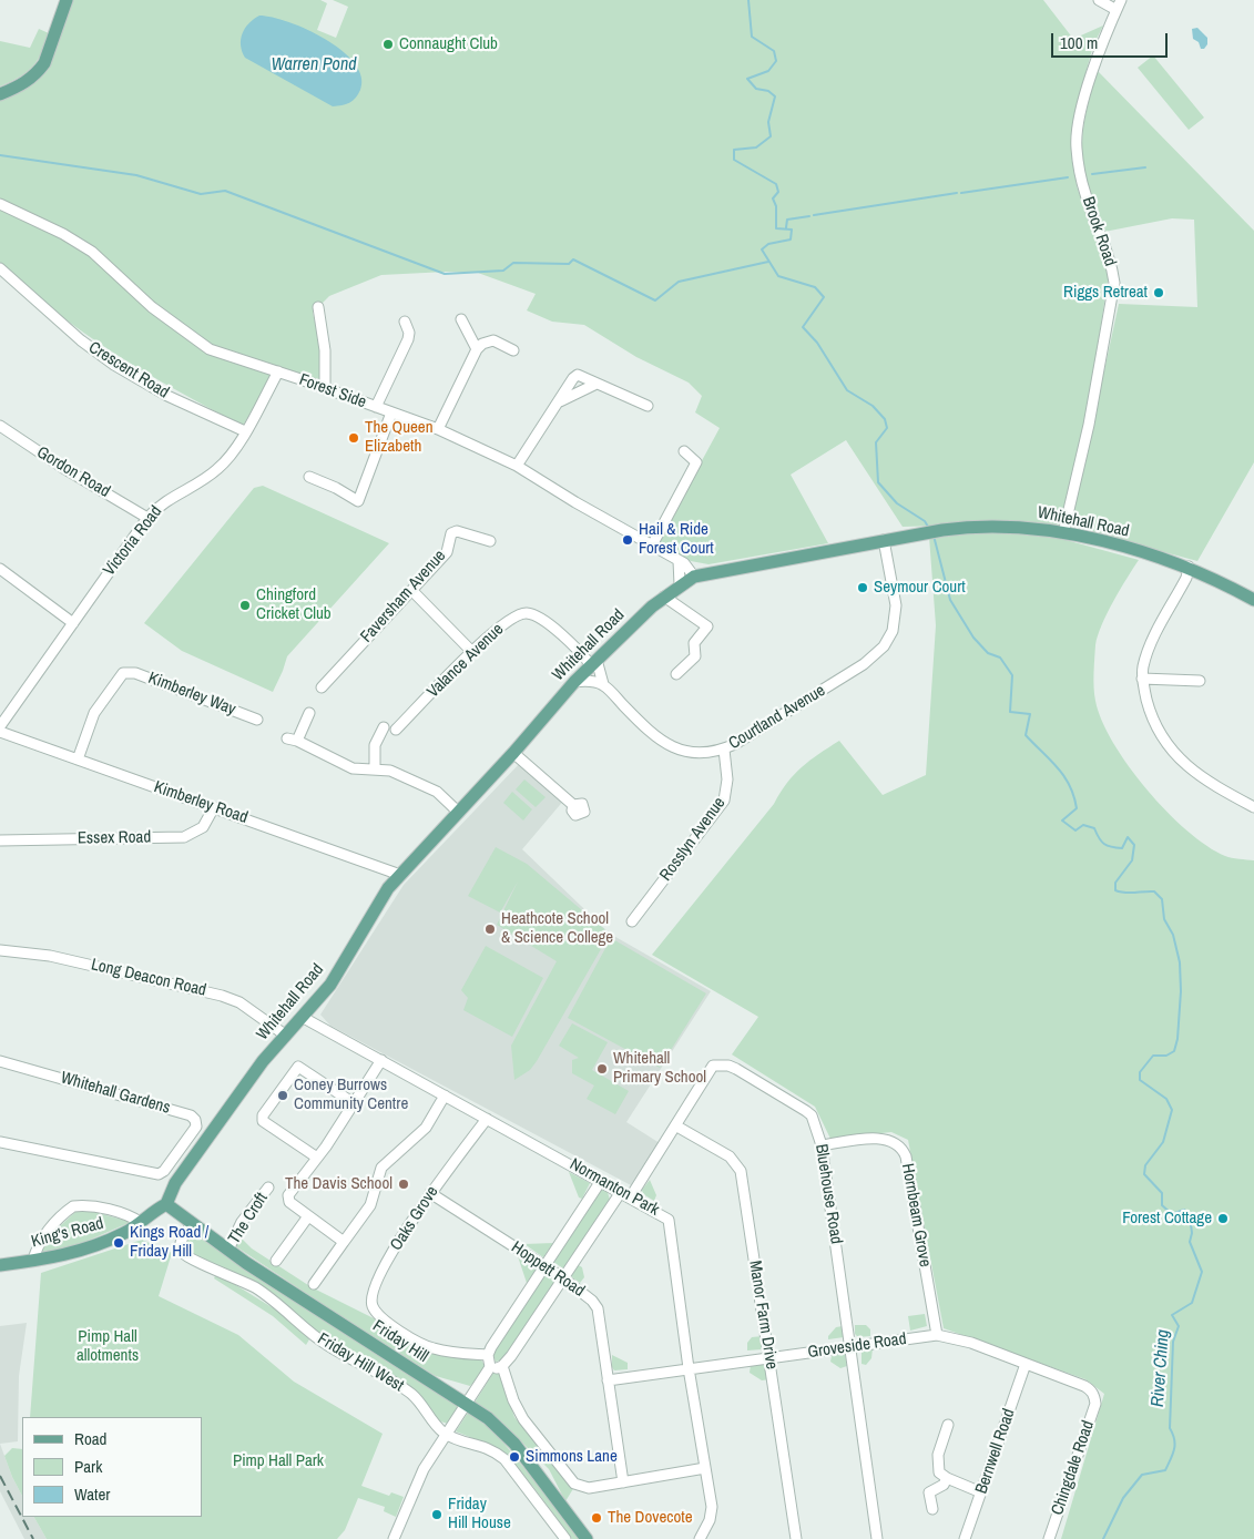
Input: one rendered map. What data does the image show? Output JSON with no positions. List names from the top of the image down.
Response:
{
  "streets": {
    "main road": ["Whitehall Road", "King's Road", "Friday Hill"],
    "street": [
      "Brook Road",
      "Crescent Road",
      "Forest Side",
      "Gordon Road",
      "Victoria Road",
      "Faversham Avenue",
      "Valance Avenue",
      "Kimberley Way",
      "Courtland Avenue",
      "Kimberley Road",
      "Essex Road",
      "Rosslyn Avenue",
      "Long Deacon Road",
      "Whitehall Gardens",
      "Normanton Park",
      "Bluehouse Road",
      "Hornbeam Grove",
      "The Croft",
      "Oaks Grove",
      "Hoppett Road",
      "Manor Farm Drive",
      "Groveside Road",
      "Friday Hill West",
      "Bernwell Road",
      "Chingdale Road"
    ]
  },
  "crossings": [
    ["Brook Road", "Whitehall Road"],
    ["Crescent Road", "Victoria Road"],
    ["Forest Side", "Whitehall Road"],
    ["Forest Side", "Victoria Road"],
    ["Gordon Road", "Victoria Road"],
    ["Whitehall Road", "Valance Avenue"],
    ["Whitehall Road", "Courtland Avenue"],
    ["Whitehall Road", "Kimberley Road"],
    ["Whitehall Road", "Long Deacon Road"],
    ["Whitehall Road", "Normanton Park"],
    ["Whitehall Road", "King's Road"],
    ["Whitehall Road", "Friday Hill"],
    ["Kimberley Way", "Kimberley Road"],
    ["Courtland Avenue", "Rosslyn Avenue"],
    ["Kimberley Road", "Essex Road"],
    ["Normanton Park", "Bluehouse Road"],
    ["Normanton Park", "Oaks Grove"],
    ["Normanton Park", "Groveside Road"],
    ["Bluehouse Road", "Hornbeam Grove"],
    ["Bluehouse Road", "Manor Farm Drive"],
    ["Bluehouse Road", "Groveside Road"],
    ["Hornbeam Grove", "Groveside Road"],
    ["The Croft", "Friday Hill"],
    ["Oaks Grove", "Hoppett Road"],
    ["King's Road", "Friday Hill"],
    ["Hoppett Road", "Groveside Road"],
    ["Manor Farm Drive", "Groveside Road"],
    ["Friday Hill", "Friday Hill West"],
    ["Groveside Road", "Bernwell Road"],
    ["Groveside Road", "Chingdale Road"]
  ],
  "water": ["Warren Pond", "River Ching"],
  "parks": ["Pimp Hall allotments", "Pimp Hall Park"],
  "places": [
    "Connaught Club",
    "Riggs Retreat",
    "The Queen Elizabeth",
    "Hail & Ride Forest Court",
    "Seymour Court",
    "Chingford Cricket Club",
    "Heathcote School & Science College",
    "Whitehall Primary School",
    "Coney Burrows Community Centre",
    "The Davis School",
    "Forest Cottage",
    "Kings Road / Friday Hill",
    "Simmons Lane",
    "Friday Hill House",
    "The Dovecote"
  ],
  "legend": ["Road", "Park", "Water"],
  "scale_bar": "100 m"
}
